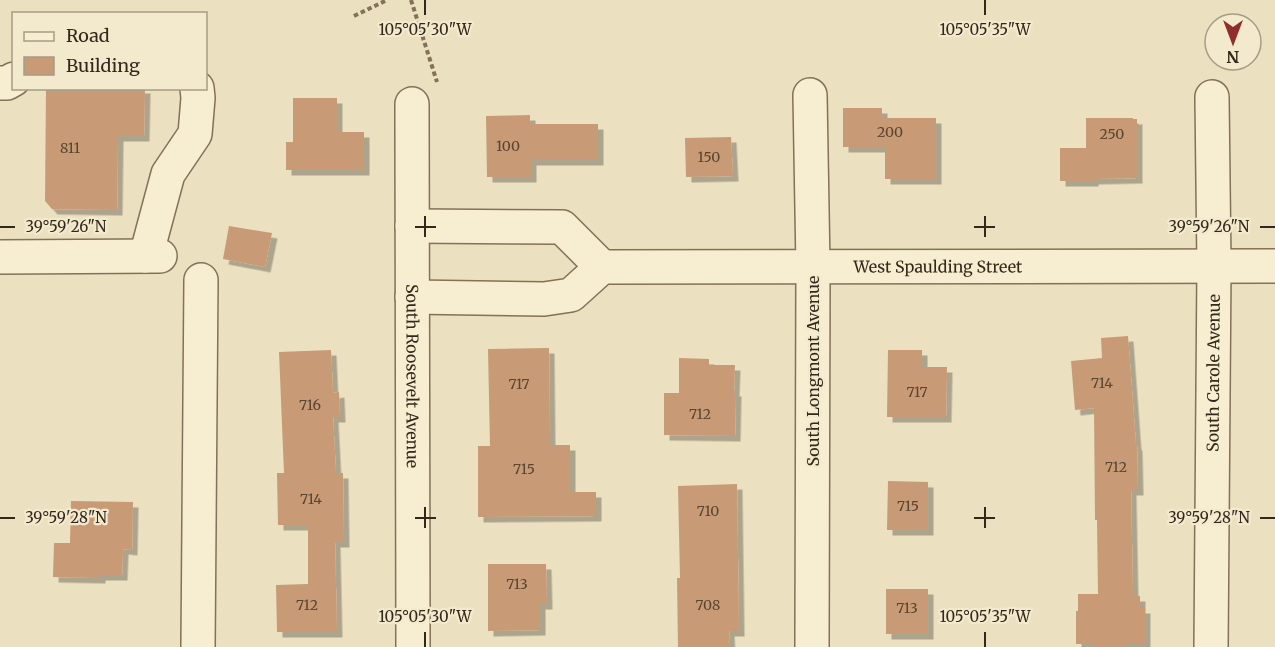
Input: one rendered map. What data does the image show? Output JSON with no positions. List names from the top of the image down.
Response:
{
  "streets": {
    "street": [
      "West Spaulding Street",
      "South Longmont Avenue",
      "South Carole Avenue",
      "South Roosevelt Avenue"
    ]
  },
  "crossings": [
    ["West Spaulding Street", "South Longmont Avenue"],
    ["West Spaulding Street", "South Carole Avenue"]
  ],
  "house_numbers": [
    "200",
    "250",
    "100",
    "811",
    "150",
    "714",
    "717",
    "717",
    "716",
    "712",
    "712",
    "715",
    "714",
    "715",
    "710",
    "713",
    "712",
    "708",
    "713"
  ],
  "legend": ["Road", "Building"],
  "north": "bottom",
  "coordinates": [
    "105°05'30\"W",
    "105°05'35\"W",
    "39°59'26\"N",
    "39°59'28\"N"
  ]
}
